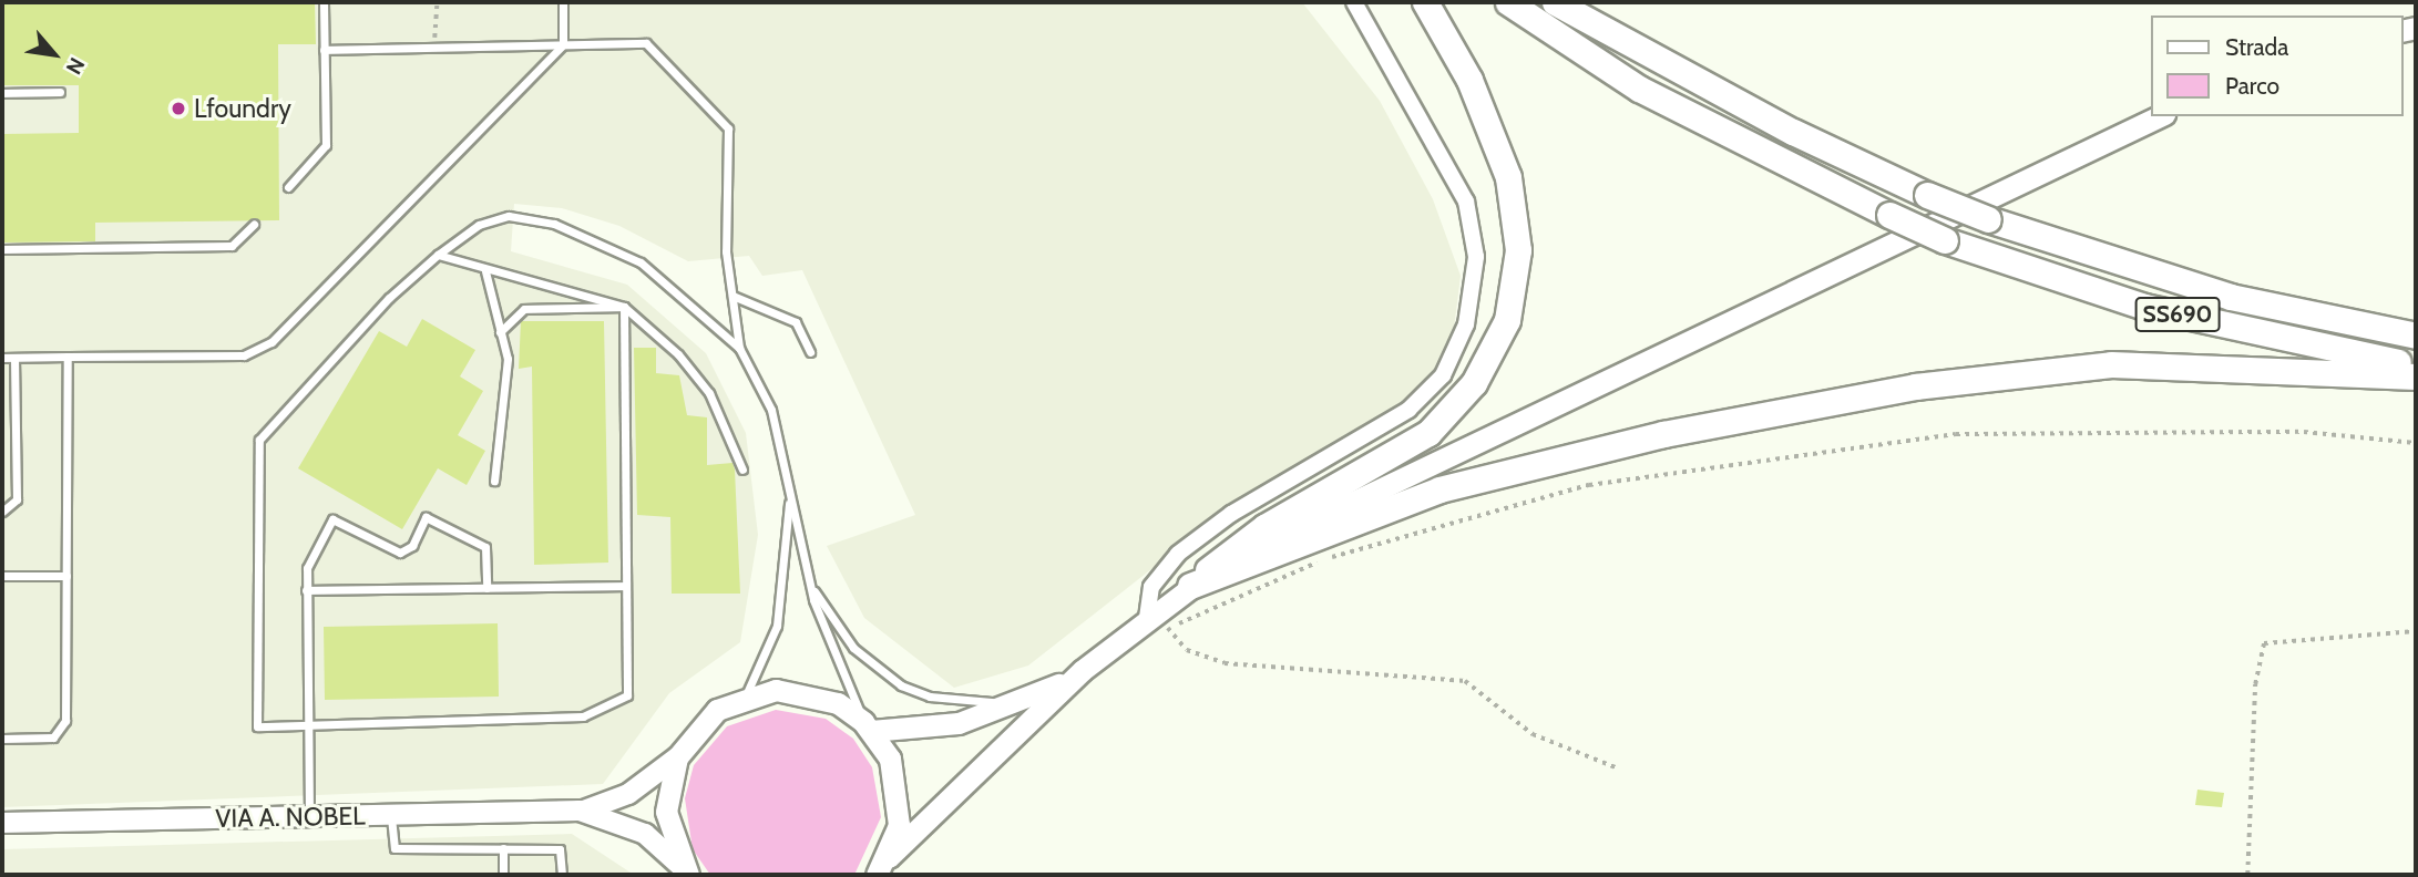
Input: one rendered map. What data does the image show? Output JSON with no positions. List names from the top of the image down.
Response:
{
  "streets": {
    "highway": ["SS690"],
    "street": ["VIA A. NOBEL"]
  },
  "places": ["Lfoundry"],
  "legend": ["Strada", "Parco"],
  "north": "bottom right"
}
